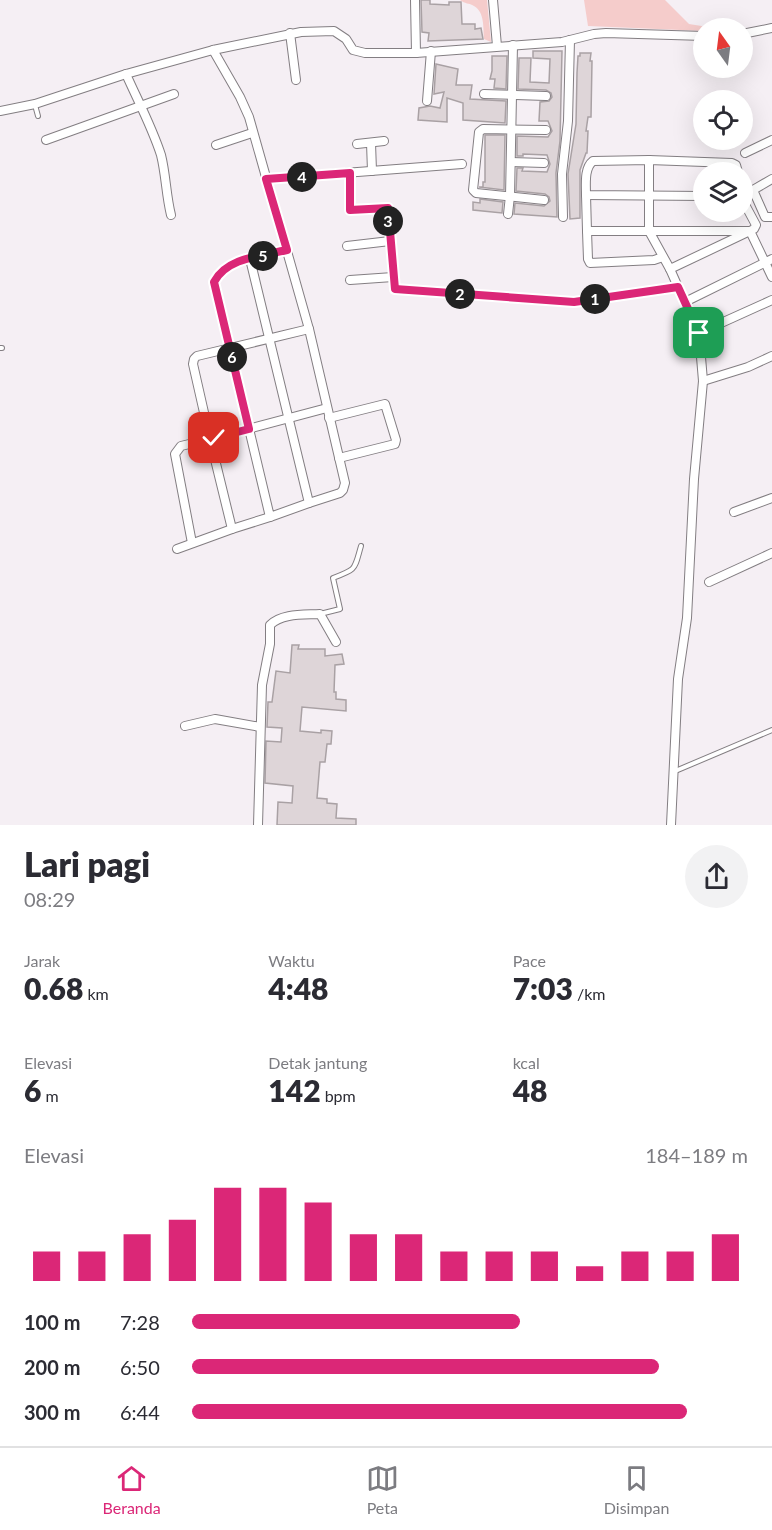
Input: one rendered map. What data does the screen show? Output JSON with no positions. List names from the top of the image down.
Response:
{
  "north": "top",
  "page": {
    "pins": [
      "4",
      "3",
      "5",
      "2",
      "1",
      "6"
    ],
    "heading": ["Lari pagi", "08:29"],
    "stats": [
      ["Jarak", "0.68 km"],
      ["Waktu", "4:48"],
      ["Pace", "7:03 /km"],
      ["Elevasi", "6 m"],
      ["Detak jantung", "142 bpm"],
      ["kcal", "48"]
    ],
    "chart": ["Elevasi", "184–189 m"],
    "list": [
      {
        "name": "100 m",
        "note": "7:28"
      },
      {
        "name": "200 m",
        "note": "6:50"
      },
      {
        "name": "300 m",
        "note": "6:44"
      }
    ],
    "tabs": ["Beranda", "Peta", "Disimpan"]
  }
}
